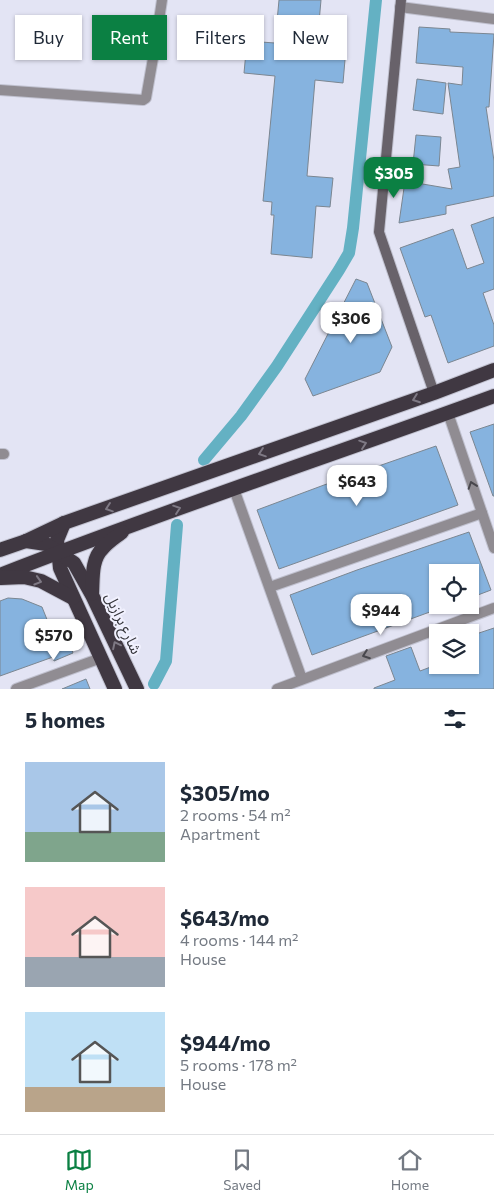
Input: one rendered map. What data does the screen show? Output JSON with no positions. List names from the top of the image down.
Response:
{
  "streets": {
    "highway": ["شارع برازيل"]
  },
  "page": {
    "chip": [
      "Buy",
      "Rent",
      "Filters",
      "New"
    ],
    "price": [
      "$305",
      "$306",
      "$643",
      "$944",
      "$570"
    ],
    "heading": "5 homes",
    "list": [
      {
        "name": "$305/mo",
        "note": "2 rooms · 54 m² · Apartment"
      },
      {
        "name": "$643/mo",
        "note": "4 rooms · 144 m² · House"
      },
      {
        "name": "$944/mo",
        "note": "5 rooms · 178 m² · House"
      }
    ],
    "tabs": ["Map", "Saved", "Home"]
  }
}
